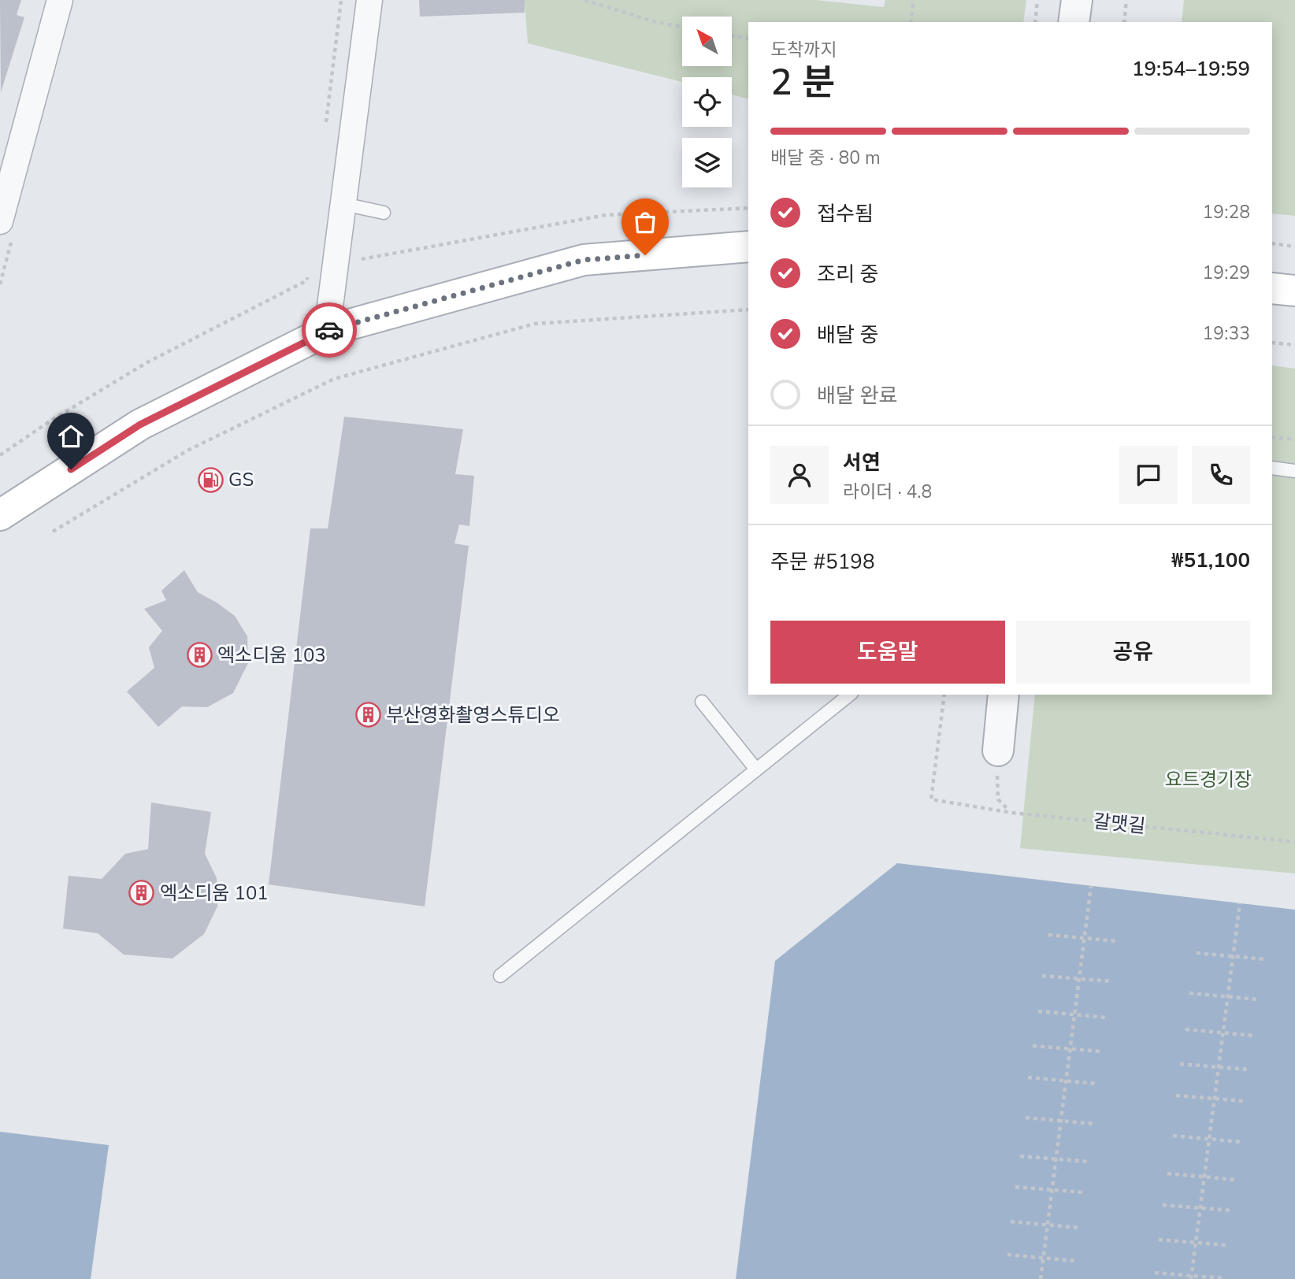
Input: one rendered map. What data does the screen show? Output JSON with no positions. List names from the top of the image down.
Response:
{
  "streets": {
    "path": ["갈맷길"]
  },
  "parks": ["요트경기장"],
  "places": {
    "fuel station": ["GS"],
    "building": ["엑소디움 103", "부산영화촬영스튜디오", "엑소디움 101"]
  },
  "north": "top left",
  "page": {
    "heading": ["2 분", "도착까지", "19:54–19:59"],
    "panel": [
      "서연",
      "라이더 · 4.8",
      "주문 #5198",
      "₩51,100"
    ],
    "bar": "배달 중 · 80 m",
    "list": [
      ["접수됨", "19:28"],
      ["조리 중", "19:29"],
      ["배달 중", "19:33"],
      "배달 완료"
    ],
    "buttons": ["도움말", "공유"]
  }
}
